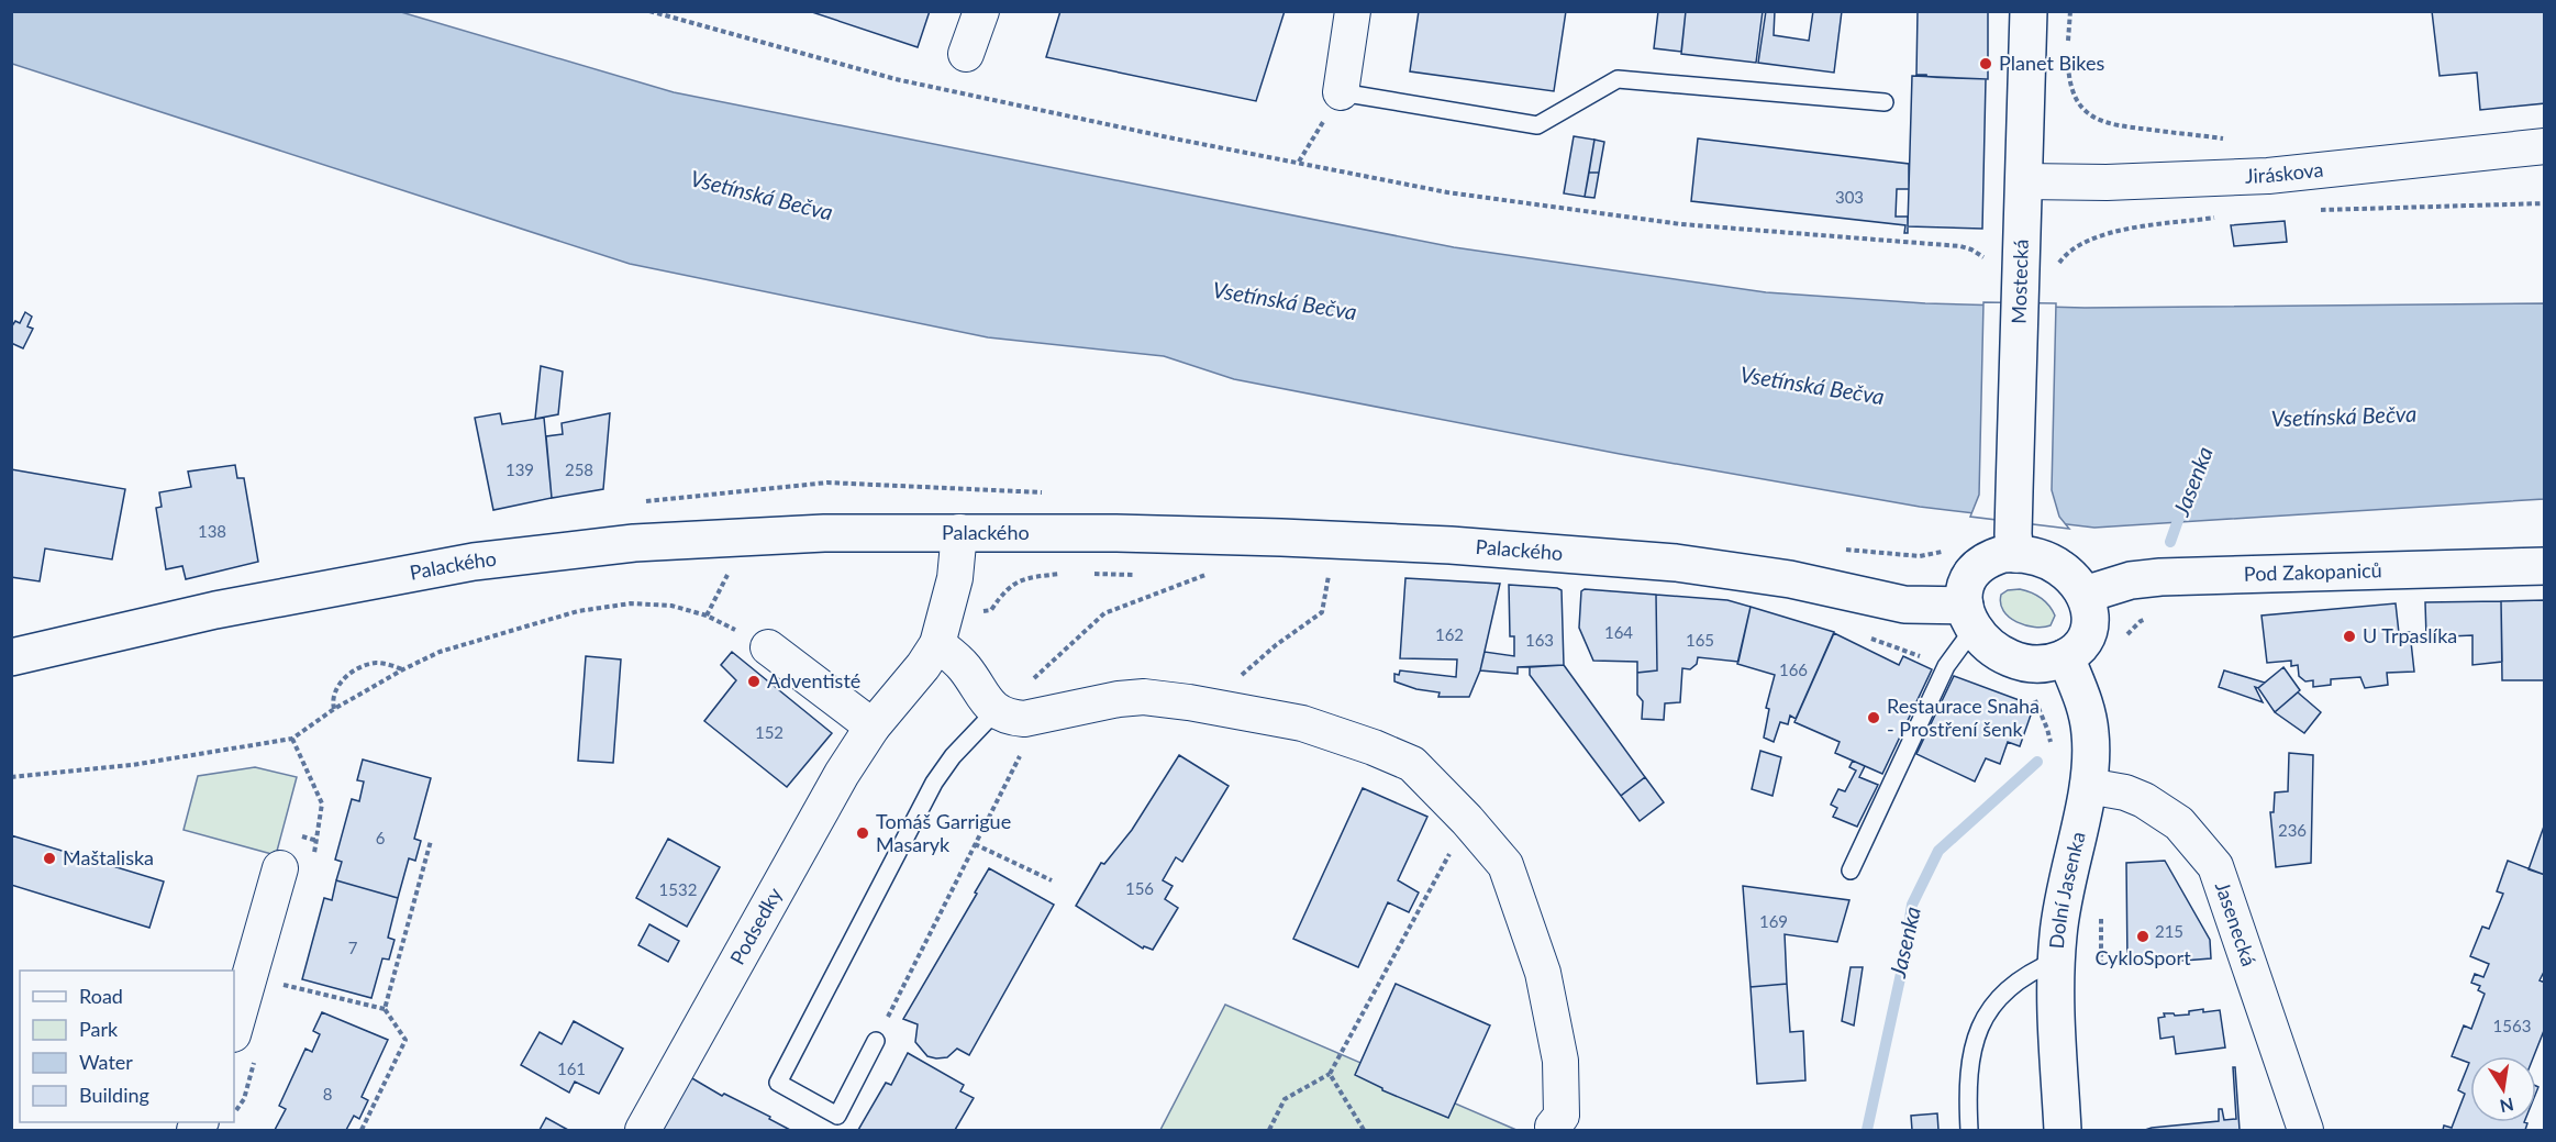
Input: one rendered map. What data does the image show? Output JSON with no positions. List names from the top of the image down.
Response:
{
  "streets": {
    "street": [
      "Jiráskova",
      "Mostecká",
      "Palackého",
      "Pod Zakopaniců",
      "Dolní Jasenka",
      "Jasenecká",
      "Podsedky"
    ]
  },
  "crossings": [
    ["Jiráskova", "Mostecká"],
    ["Mostecká", "Palackého"],
    ["Mostecká", "Pod Zakopaniců"],
    ["Mostecká", "Dolní Jasenka"],
    ["Palackého", "Pod Zakopaniců"],
    ["Palackého", "Dolní Jasenka"],
    ["Palackého", "Podsedky"],
    ["Pod Zakopaniců", "Dolní Jasenka"],
    ["Dolní Jasenka", "Jasenecká"]
  ],
  "water": ["Vsetínská Bečva", "Jasenka"],
  "places": [
    "Planet Bikes",
    "U Trpaslíka",
    "Adventisté",
    "Restaurace Snaha - Prostření šenk",
    "Tomáš Garrigue Masaryk",
    "Maštaliska",
    "CykloSport"
  ],
  "house_numbers": [
    "303",
    "139",
    "258",
    "138",
    "164",
    "162",
    "163",
    "165",
    "166",
    "152",
    "236",
    "6",
    "156",
    "1532",
    "169",
    "215",
    "7",
    "1563",
    "161",
    "8"
  ],
  "legend": [
    "Road",
    "Park",
    "Water",
    "Building"
  ],
  "north": "bottom"
}
